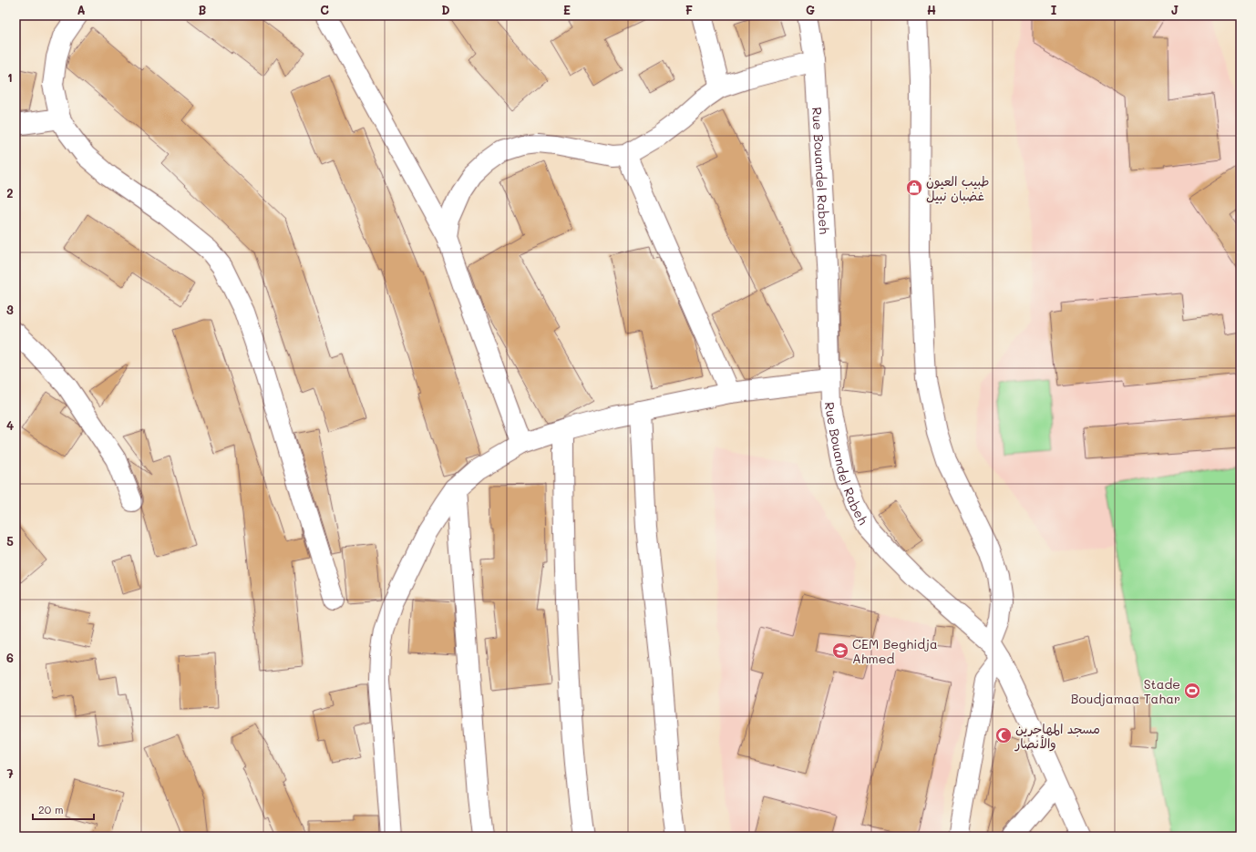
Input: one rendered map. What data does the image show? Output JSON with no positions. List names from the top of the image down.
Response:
{
  "streets": {
    "street": ["Rue Bouandel Rabeh"]
  },
  "places": {
    "shop": ["طبيب العيون غضبان نبيل"],
    "school or university": ["CEM Beghidja Ahmed"],
    "sports": ["Stade Boudjamaa Tahar"],
    "mosque": ["مسجد المهاجرين والأنصار"]
  },
  "scale_bar": "20 m",
  "grid": {
    "columns": [
      "A",
      "B",
      "C",
      "D",
      "E",
      "F",
      "G",
      "H",
      "I",
      "J"
    ],
    "rows": [
      "1",
      "2",
      "3",
      "4",
      "5",
      "6",
      "7"
    ]
  }
}
